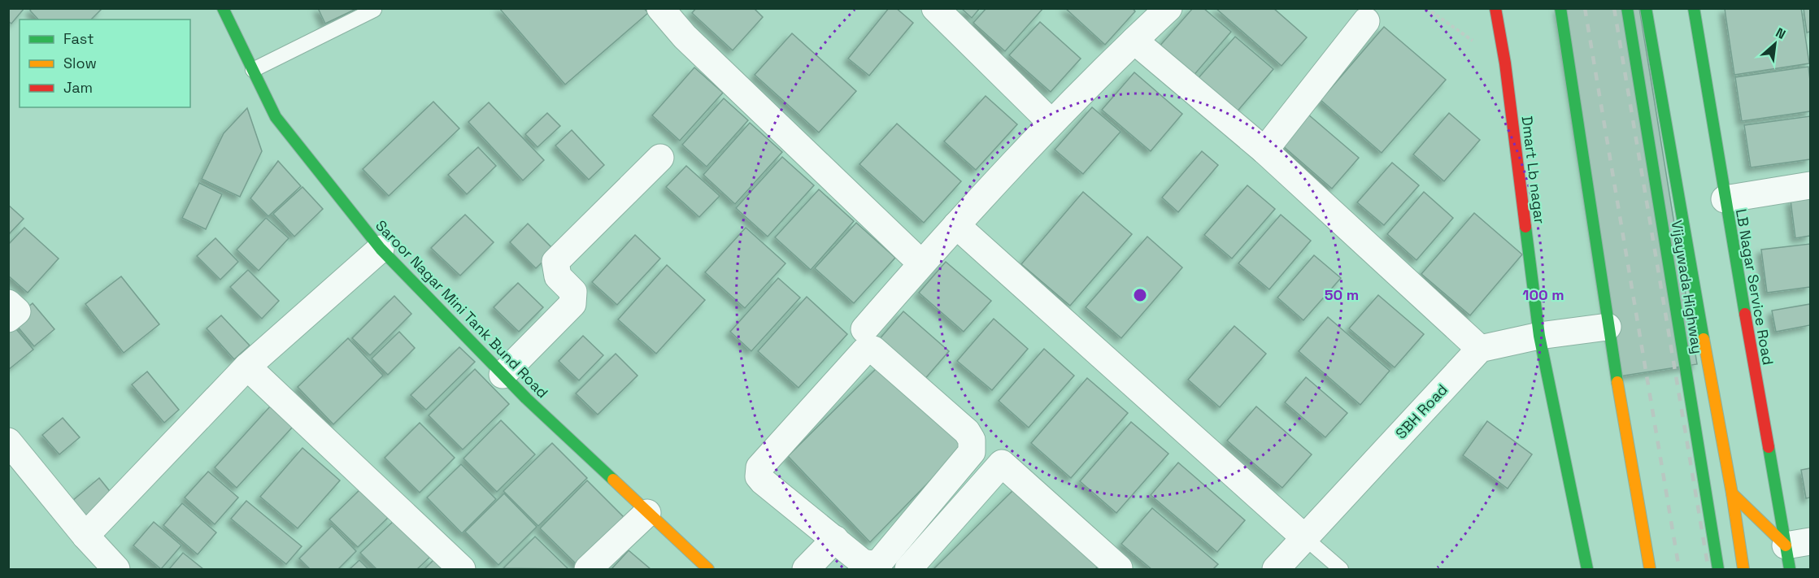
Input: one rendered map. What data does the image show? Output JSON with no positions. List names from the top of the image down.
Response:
{
  "streets": {
    "main road": [
      "Dmart Lb nagar",
      "Vijaywada Highway",
      "LB Nagar Service Road",
      "Saroor Nagar Mini Tank Bund Road"
    ],
    "street": ["SBH Road"]
  },
  "legend": ["Fast", "Slow", "Jam"],
  "north": "top right",
  "rings": ["50 m", "100 m"]
}
